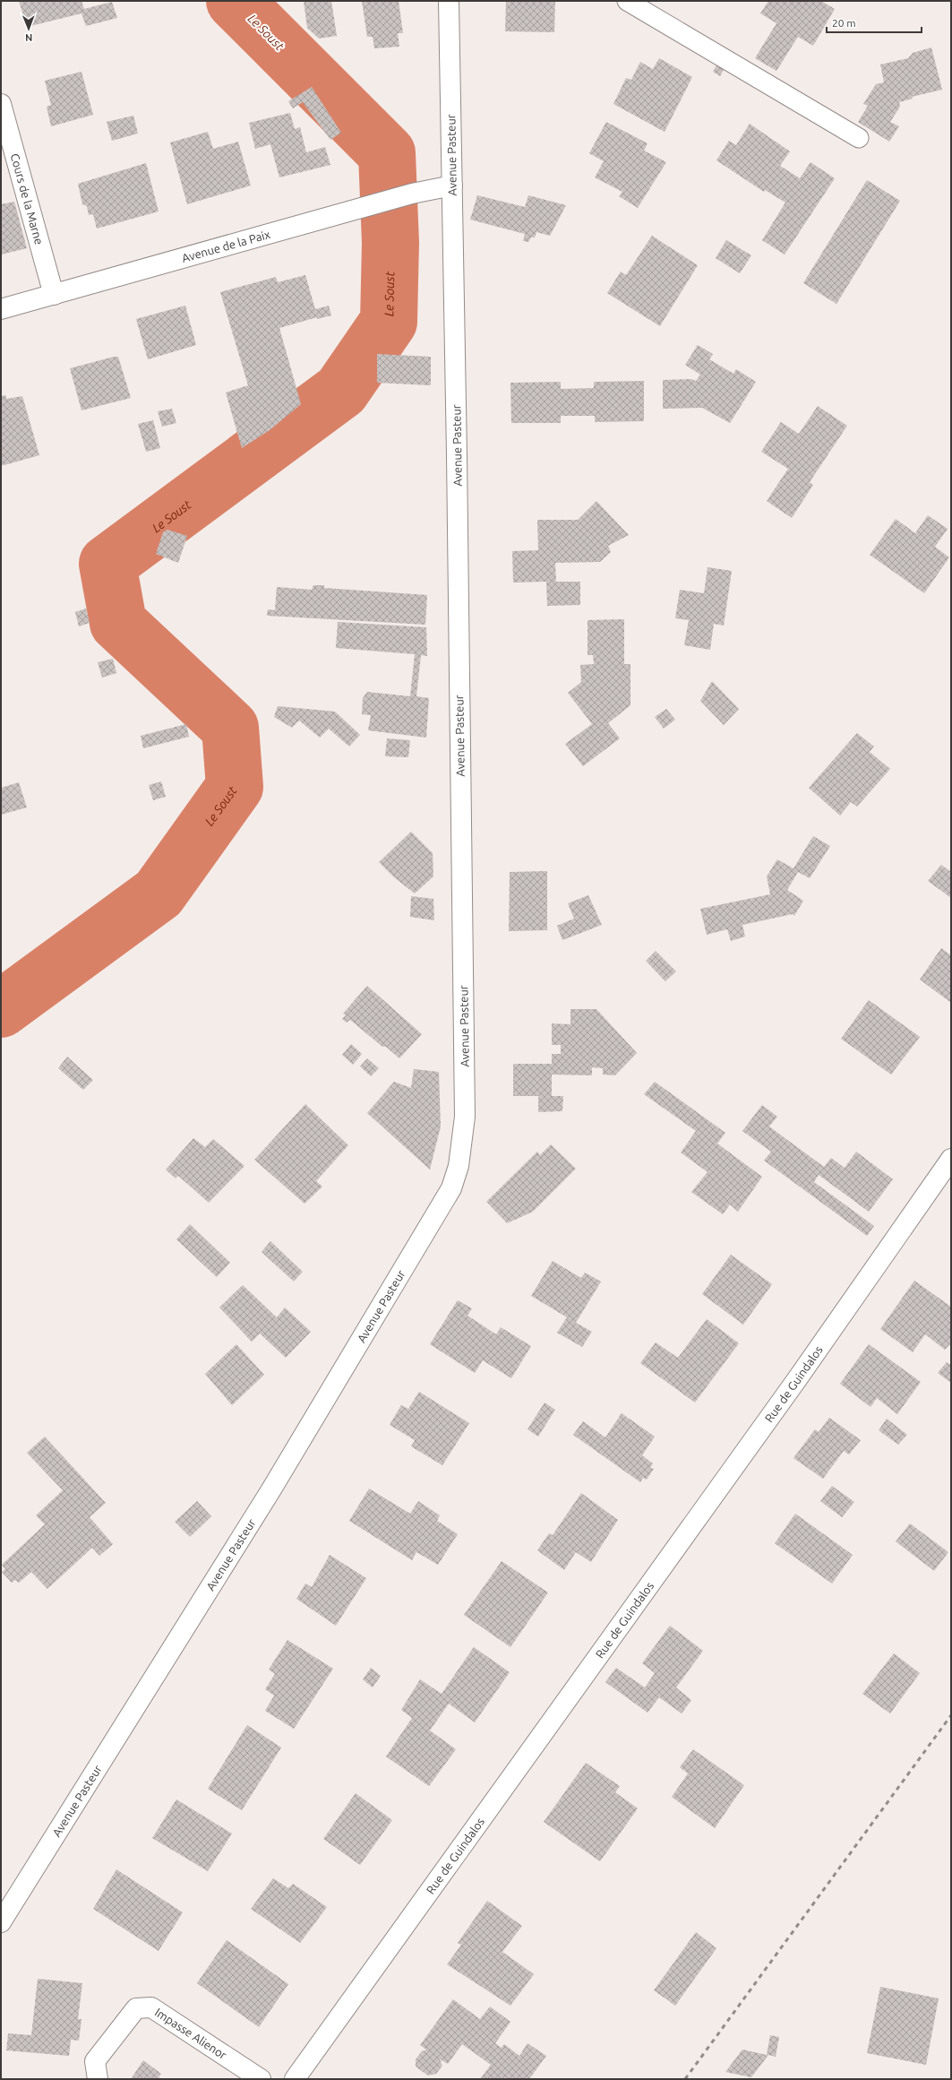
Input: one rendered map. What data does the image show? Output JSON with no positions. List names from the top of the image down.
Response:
{
  "streets": {
    "street": [
      "Avenue Pasteur",
      "Cours de la Marne",
      "Avenue de la Paix",
      "Rue de Guindalos",
      "Impasse Alienor"
    ]
  },
  "crossings": [
    ["Avenue Pasteur", "Avenue de la Paix"],
    ["Cours de la Marne", "Avenue de la Paix"]
  ],
  "water": ["Le Soust"],
  "scale_bar": "20 m",
  "north": "bottom"
}
